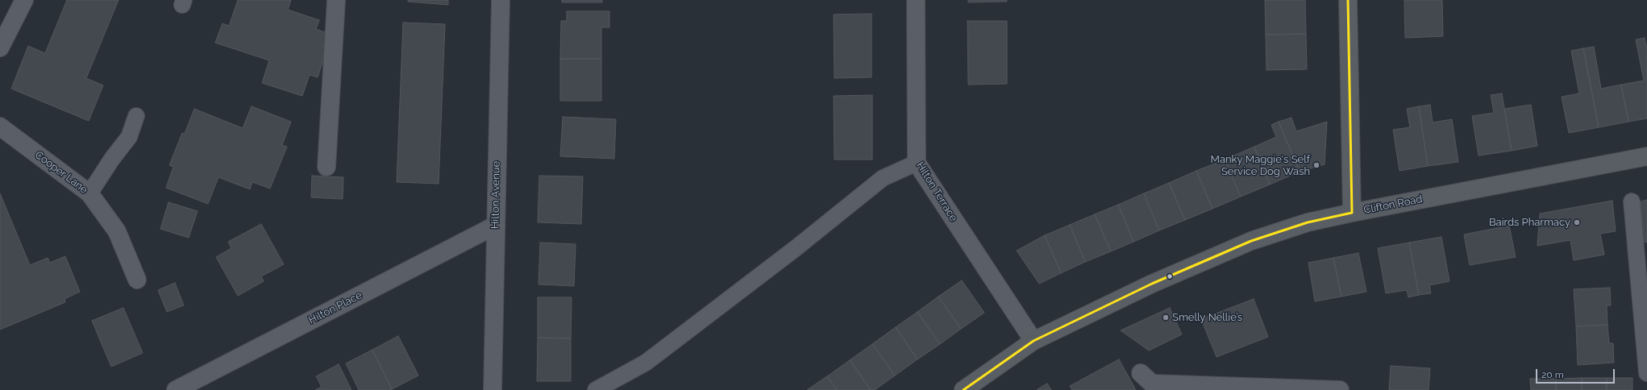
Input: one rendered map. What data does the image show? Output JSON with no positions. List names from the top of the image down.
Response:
{
  "streets": {
    "street": [
      "Cooper Lane",
      "Hilton Terrace",
      "Hilton Avenue",
      "Clifton Road",
      "Hilton Place"
    ]
  },
  "crossings": [
    ["Hilton Terrace", "Clifton Road"],
    ["Hilton Avenue", "Hilton Place"]
  ],
  "places": ["Manky Maggie's Self Service Dog Wash", "Bairds Pharmacy", "Smelly Nellie’s"],
  "scale_bar": "20 m"
}
